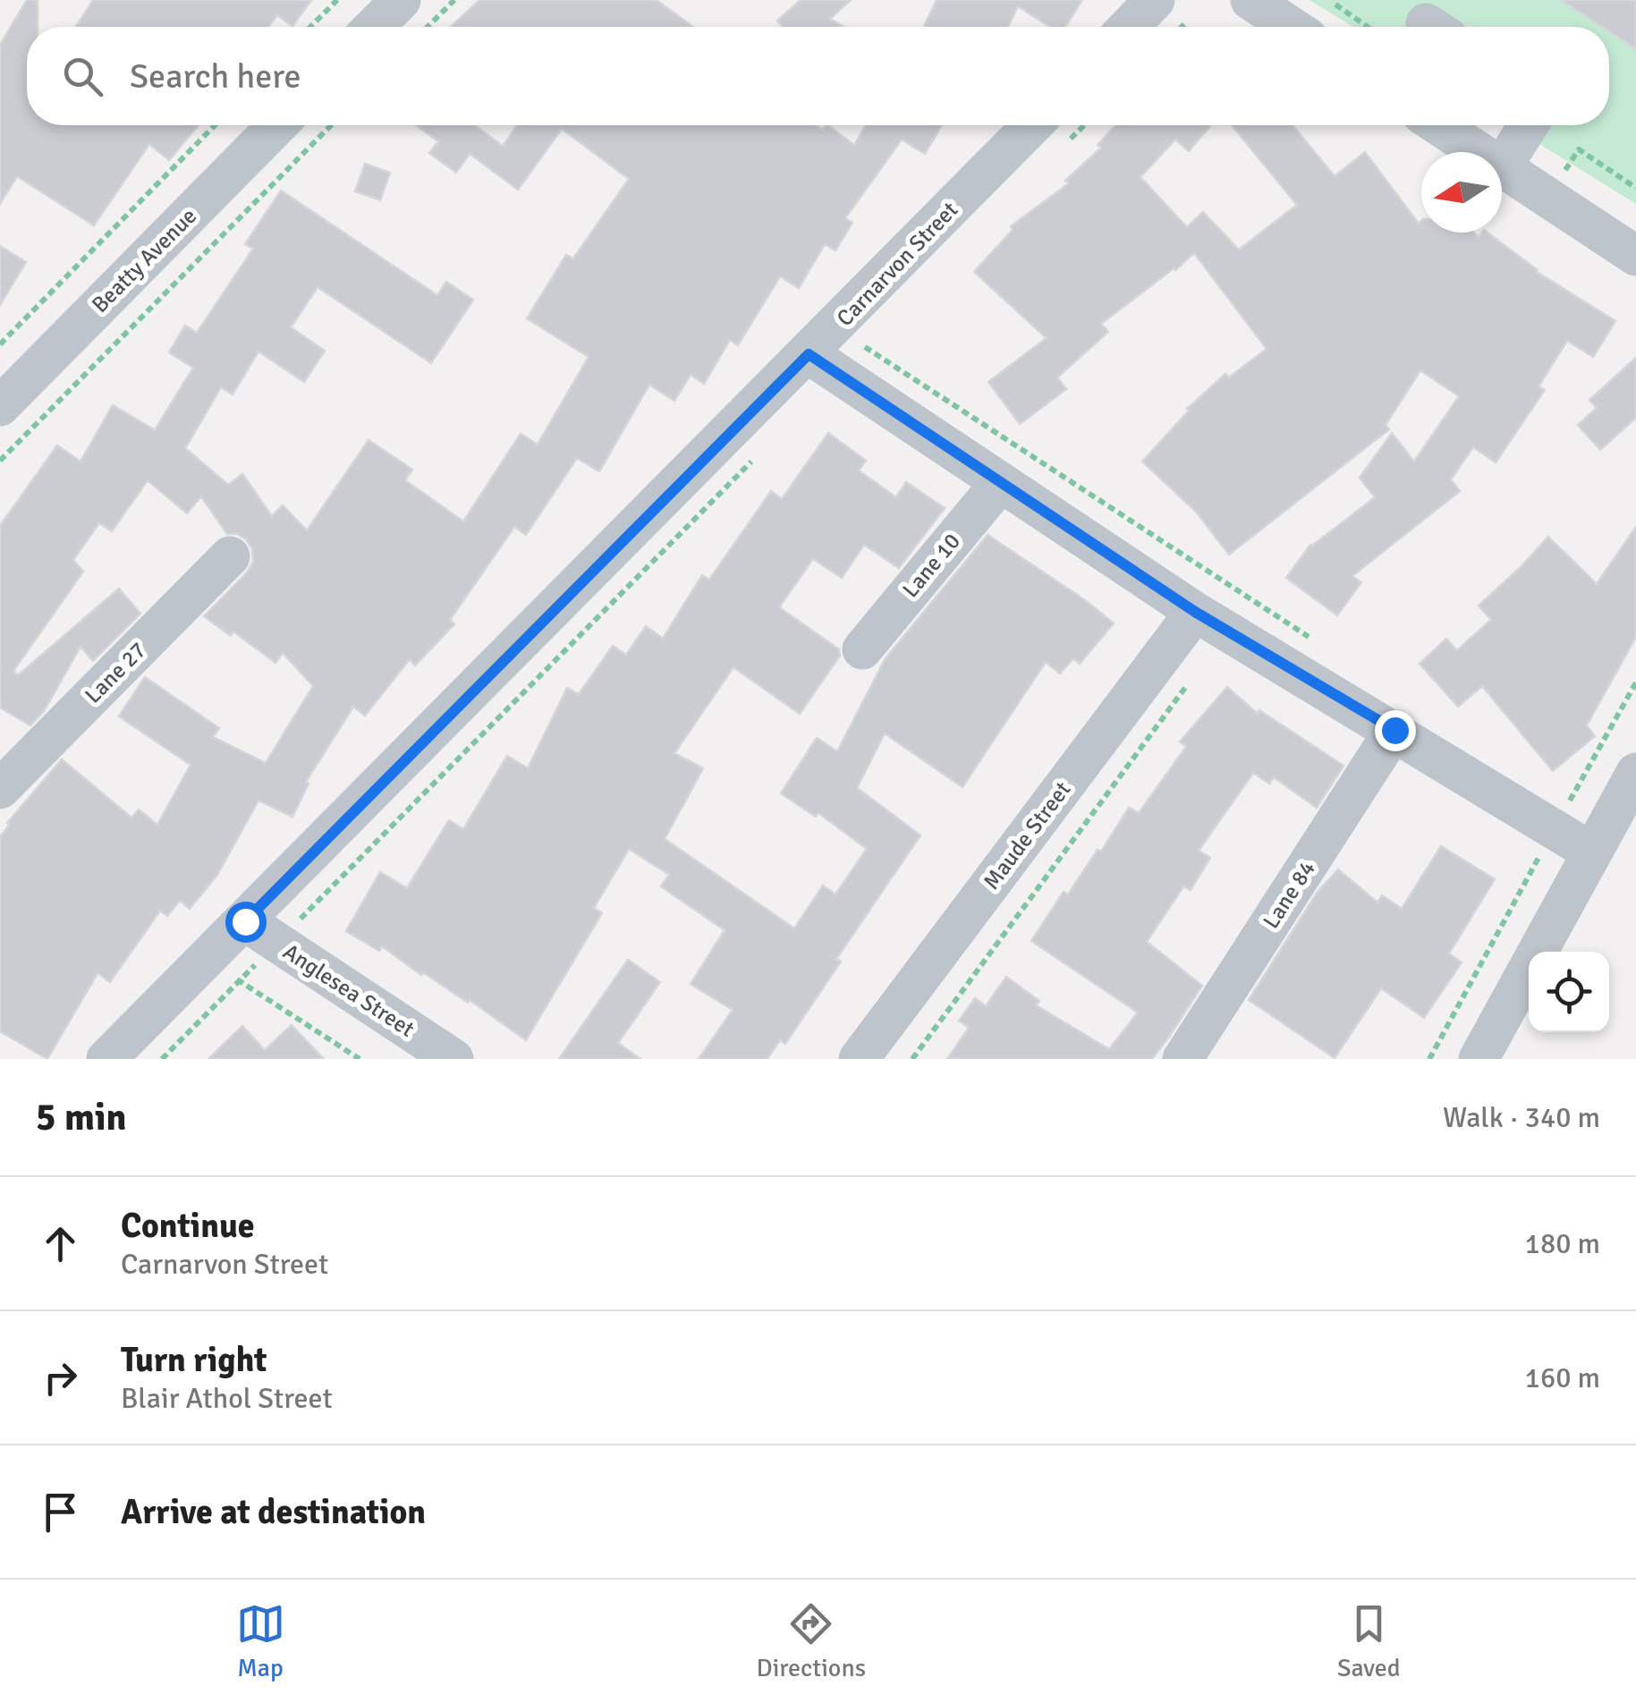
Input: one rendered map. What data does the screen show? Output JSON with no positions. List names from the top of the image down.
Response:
{
  "streets": {
    "street": [
      "Beatty Avenue",
      "Carnarvon Street",
      "Lane 10",
      "Lane 27",
      "Maude Street",
      "Lane 84",
      "Anglesea Street"
    ]
  },
  "crossings": [
    ["Carnarvon Street", "Anglesea Street"]
  ],
  "north": "left",
  "page": {
    "search": "Search here",
    "heading": ["5 min", "Walk · 340 m"],
    "list": [
      ["Continue", "Carnarvon Street", "180 m"],
      ["Turn right", "Blair Athol Street", "160 m"],
      "Arrive at destination"
    ],
    "nav": ["Map", "Directions", "Saved"]
  }
}
